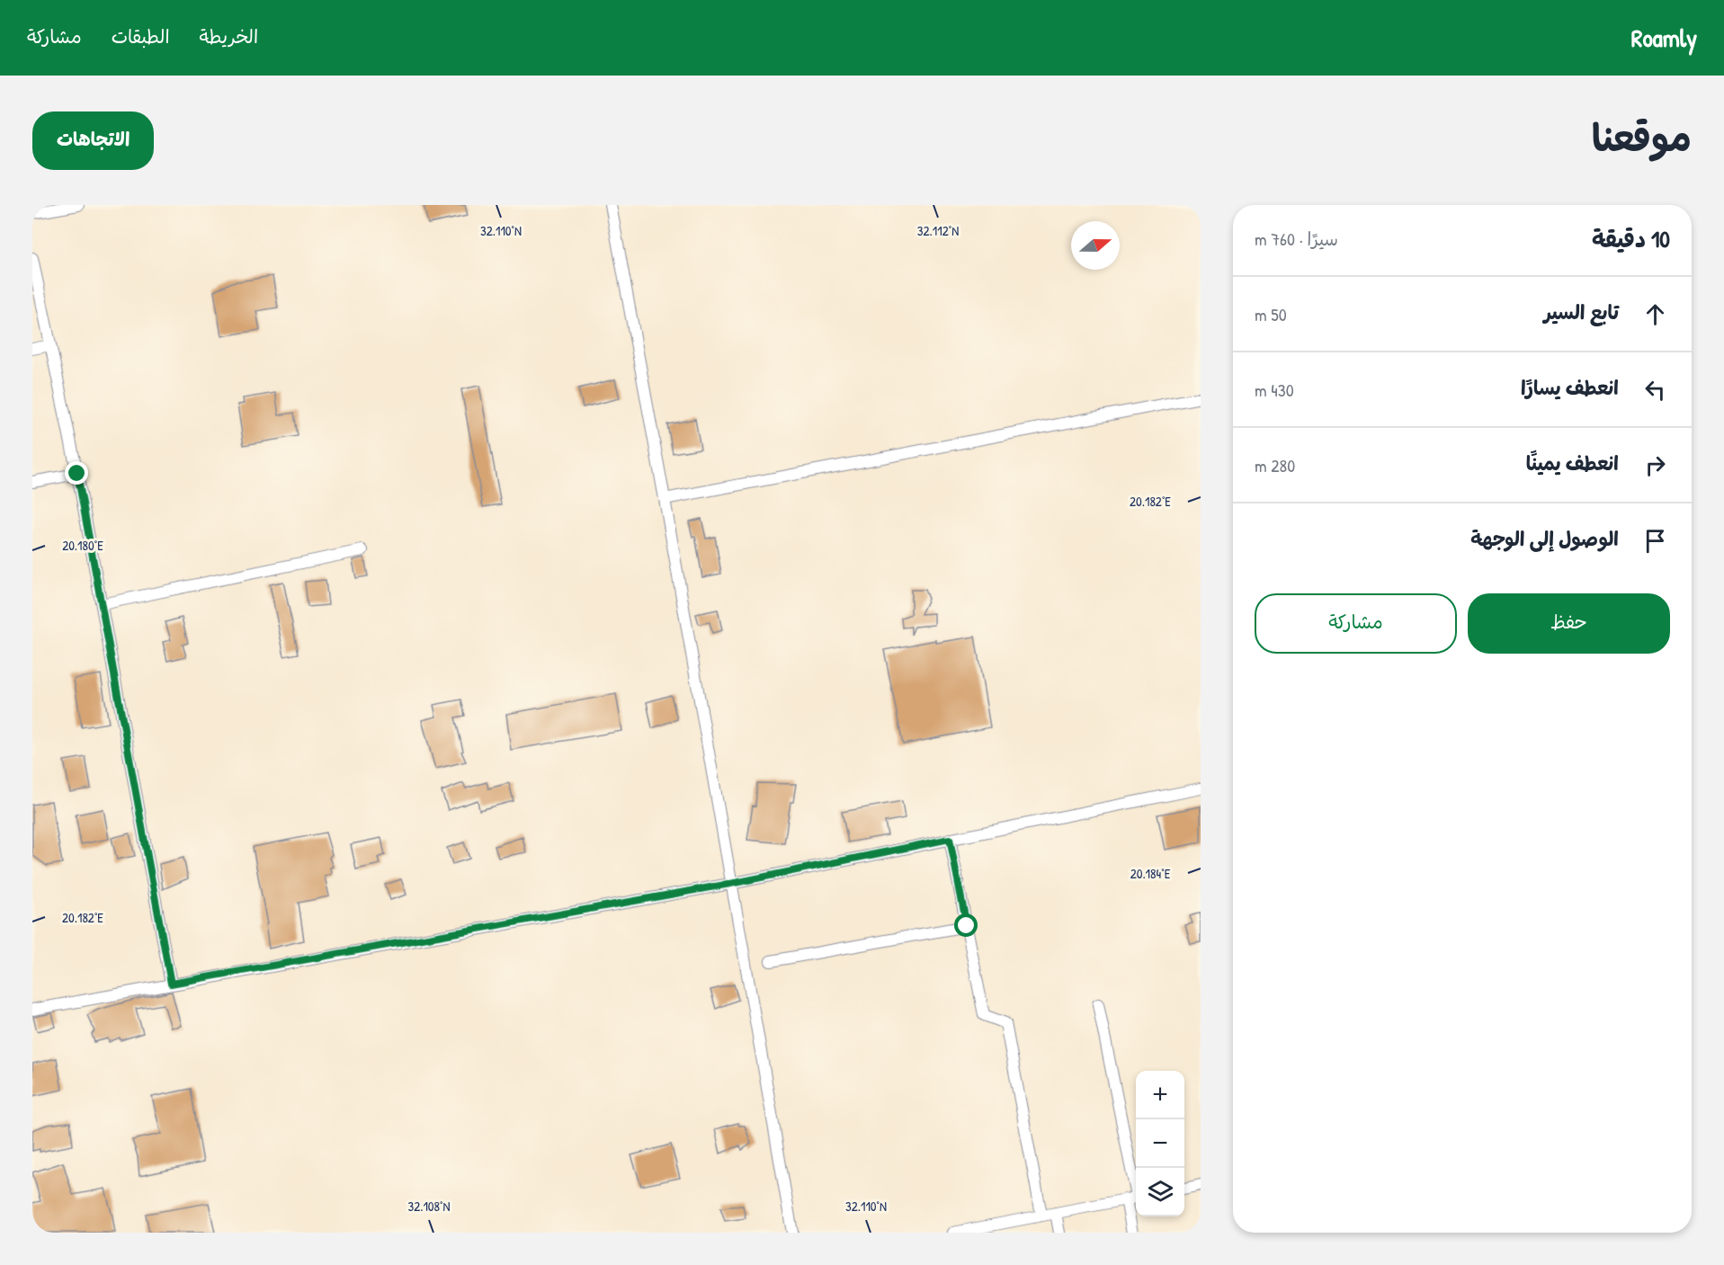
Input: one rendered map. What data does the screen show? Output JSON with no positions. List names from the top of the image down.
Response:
{
  "north": "right",
  "page": {
    "header": "Roamly",
    "nav": ["الخريطة", "الطبقات", "مشاركة"],
    "title": "موقعنا",
    "buttons": [
      "الاتجاهات",
      ["حفظ", "مشاركة"]
    ],
    "heading": ["10 دقيقة", "سيرًا · 760 m"],
    "list": [
      ["تابع السير", "50 m"],
      ["انعطف يسارًا", "430 m"],
      ["انعطف يمينًا", "280 m"],
      "الوصول إلى الوجهة"
    ],
    "map_buttons": ["+", "−"]
  },
  "coordinates": [
    "32.110°N",
    "32.112°N",
    "20.182°E",
    "20.180°E",
    "20.184°E",
    "32.108°N"
  ]
}
